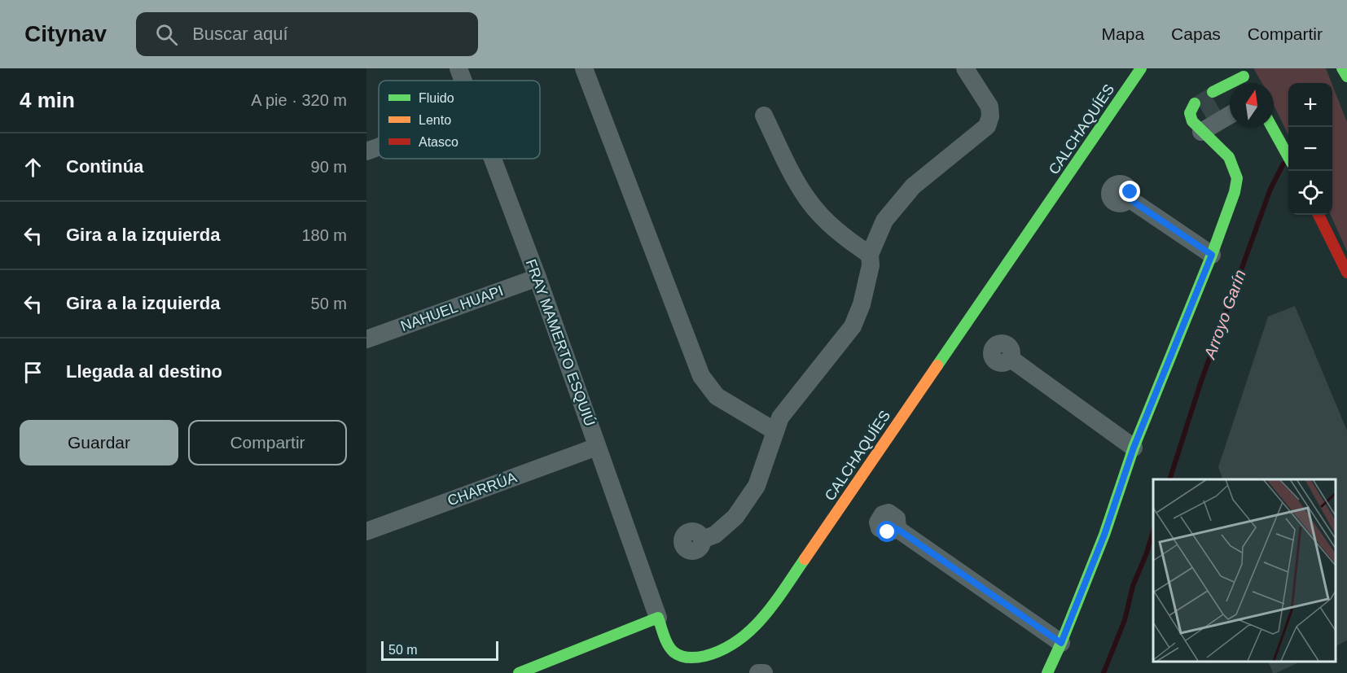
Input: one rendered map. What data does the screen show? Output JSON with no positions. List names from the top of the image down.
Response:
{
  "streets": {
    "main road": ["CALCHAQUÍES"],
    "street": ["NAHUEL HUAPI", "FRAY MAMERTO ESQUIÚ", "CHARRÚA"]
  },
  "crossings": [
    ["CALCHAQUÍES", "FRAY MAMERTO ESQUIÚ"],
    ["NAHUEL HUAPI", "FRAY MAMERTO ESQUIÚ"],
    ["FRAY MAMERTO ESQUIÚ", "CHARRÚA"]
  ],
  "water": ["Arroyo Garín"],
  "legend": ["Fluido", "Lento", "Atasco"],
  "scale_bar": "50 m",
  "north": "top",
  "page": {
    "header": "Citynav",
    "search": "Buscar aquí",
    "nav": ["Mapa", "Capas", "Compartir"],
    "heading": ["4 min", "A pie · 320 m"],
    "map_buttons": ["+", "−"],
    "list": [
      ["Continúa", "90 m"],
      ["Gira a la izquierda", "180 m"],
      ["Gira a la izquierda", "50 m"],
      "Llegada al destino"
    ],
    "buttons": ["Guardar", "Compartir"],
    "scale": "50 m"
  }
}
